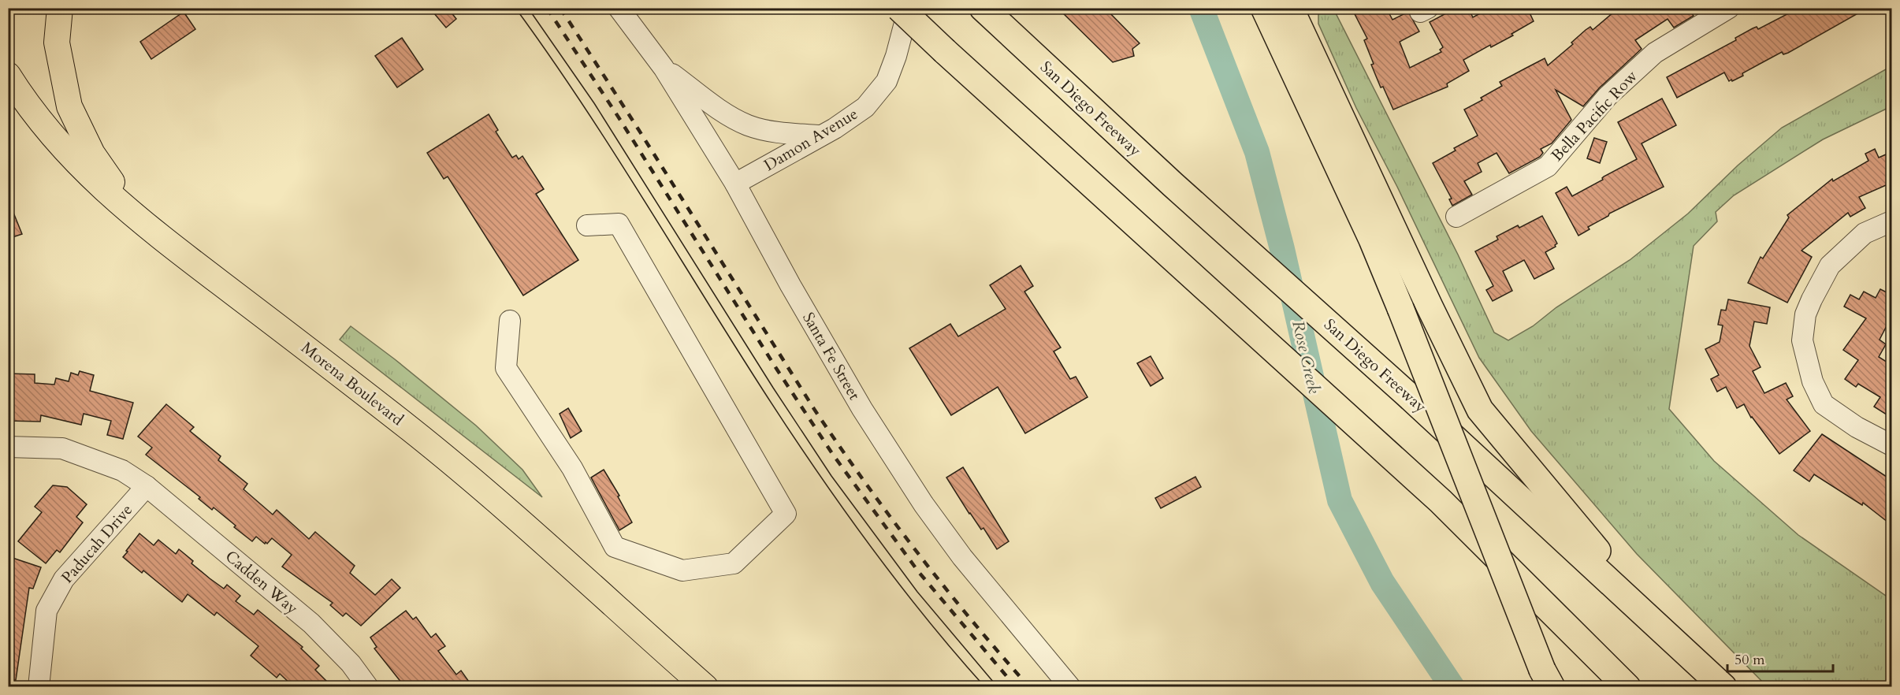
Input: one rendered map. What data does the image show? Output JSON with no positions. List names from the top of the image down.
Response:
{
  "streets": {
    "highway": ["San Diego Freeway"],
    "main road": ["Morena Boulevard"],
    "street": [
      "Bella Pacific Row",
      "Damon Avenue",
      "Santa Fe Street",
      "Paducah Drive",
      "Cadden Way"
    ]
  },
  "crossings": [
    ["Damon Avenue", "Santa Fe Street"],
    ["Paducah Drive", "Cadden Way"]
  ],
  "water": ["Rose Creek"],
  "scale_bar": "50 m"
}
